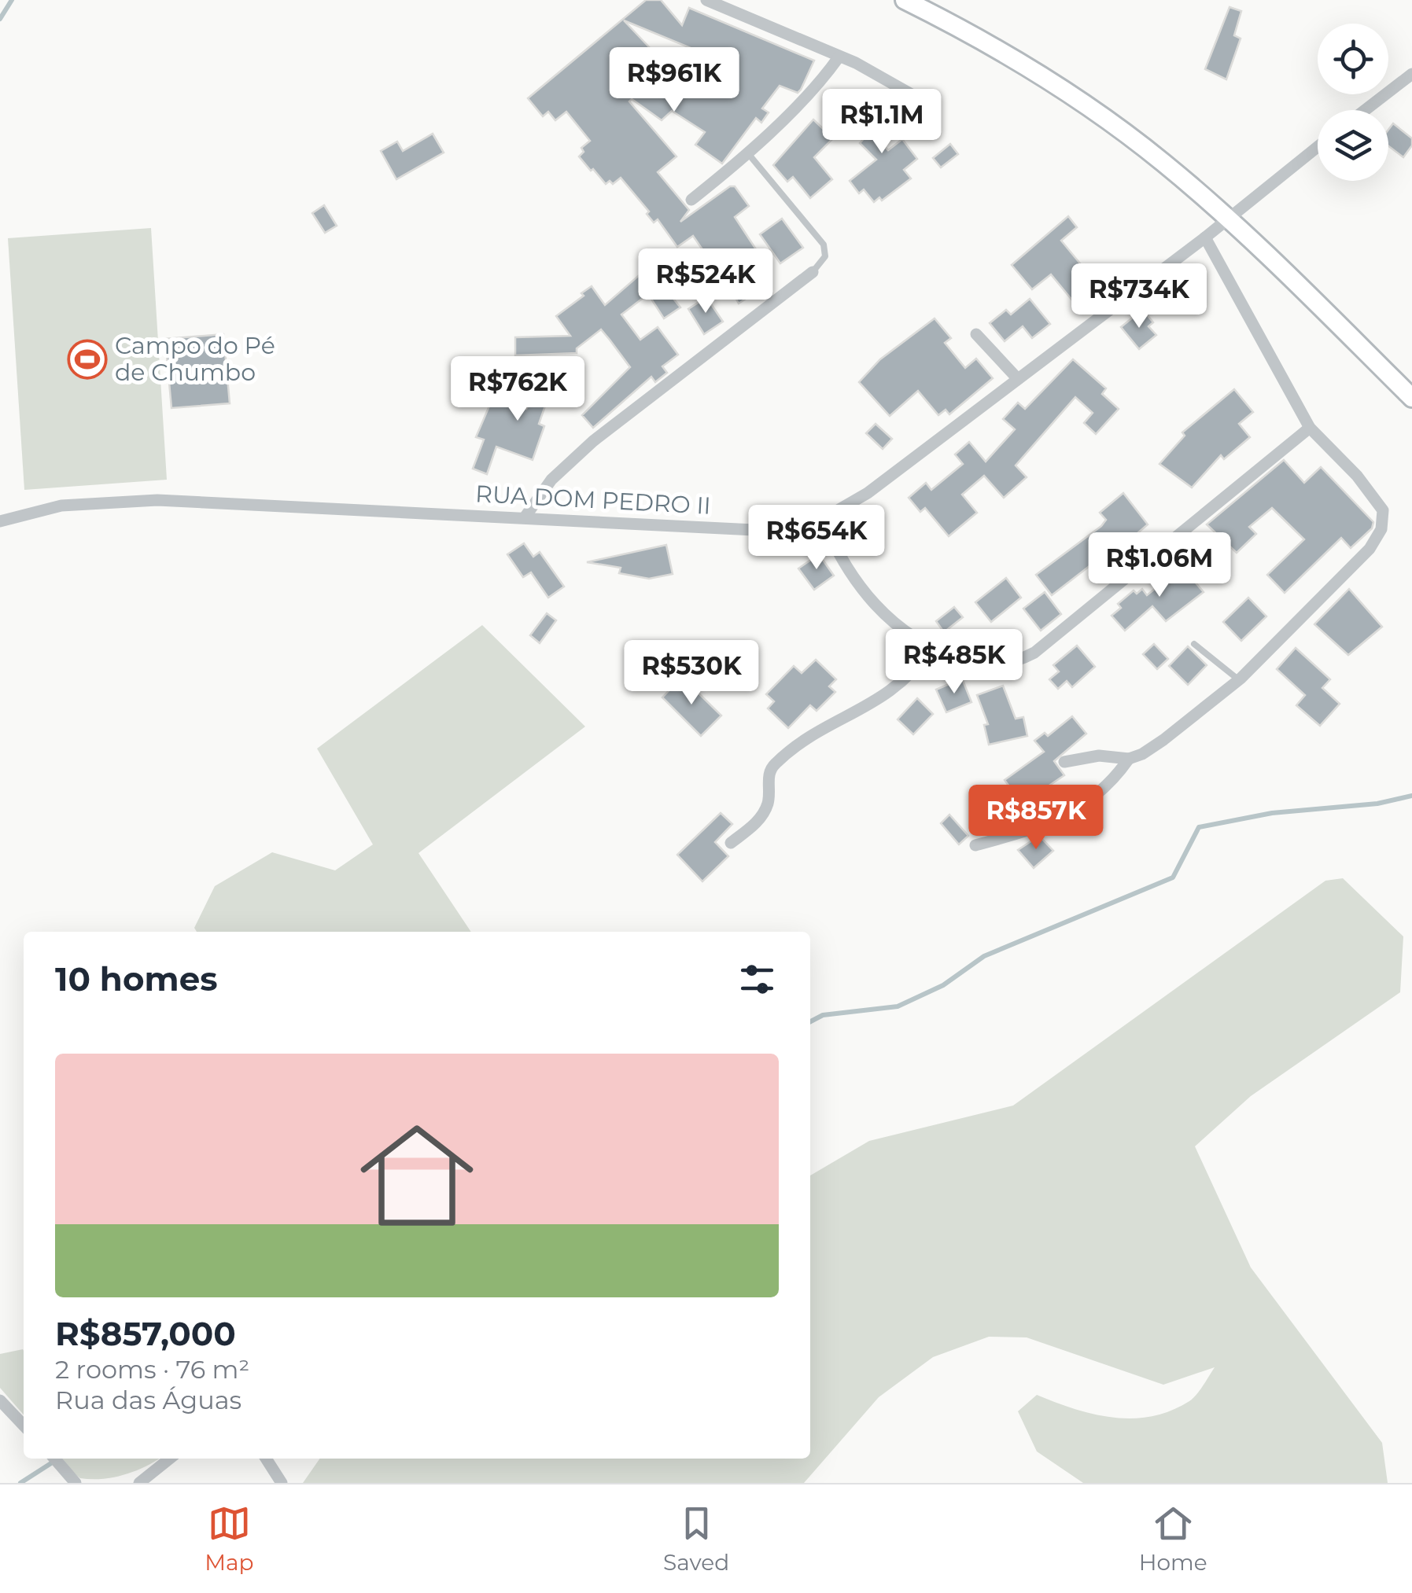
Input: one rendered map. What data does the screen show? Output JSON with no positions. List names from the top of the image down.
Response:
{
  "streets": {
    "street": ["RUA DOM PEDRO II"]
  },
  "places": {
    "sports": ["Campo do Pé de Chumbo"]
  },
  "page": {
    "price": [
      "R$961K",
      "R$1.1M",
      "R$524K",
      "R$734K",
      "R$762K",
      "R$654K",
      "R$1.06M",
      "R$485K",
      "R$530K",
      "R$857K"
    ],
    "heading": "10 homes",
    "list": [
      {
        "name": "R$857,000",
        "note": "2 rooms · 76 m² · Rua das Águas"
      }
    ],
    "tabs": ["Map", "Saved", "Home"]
  }
}
